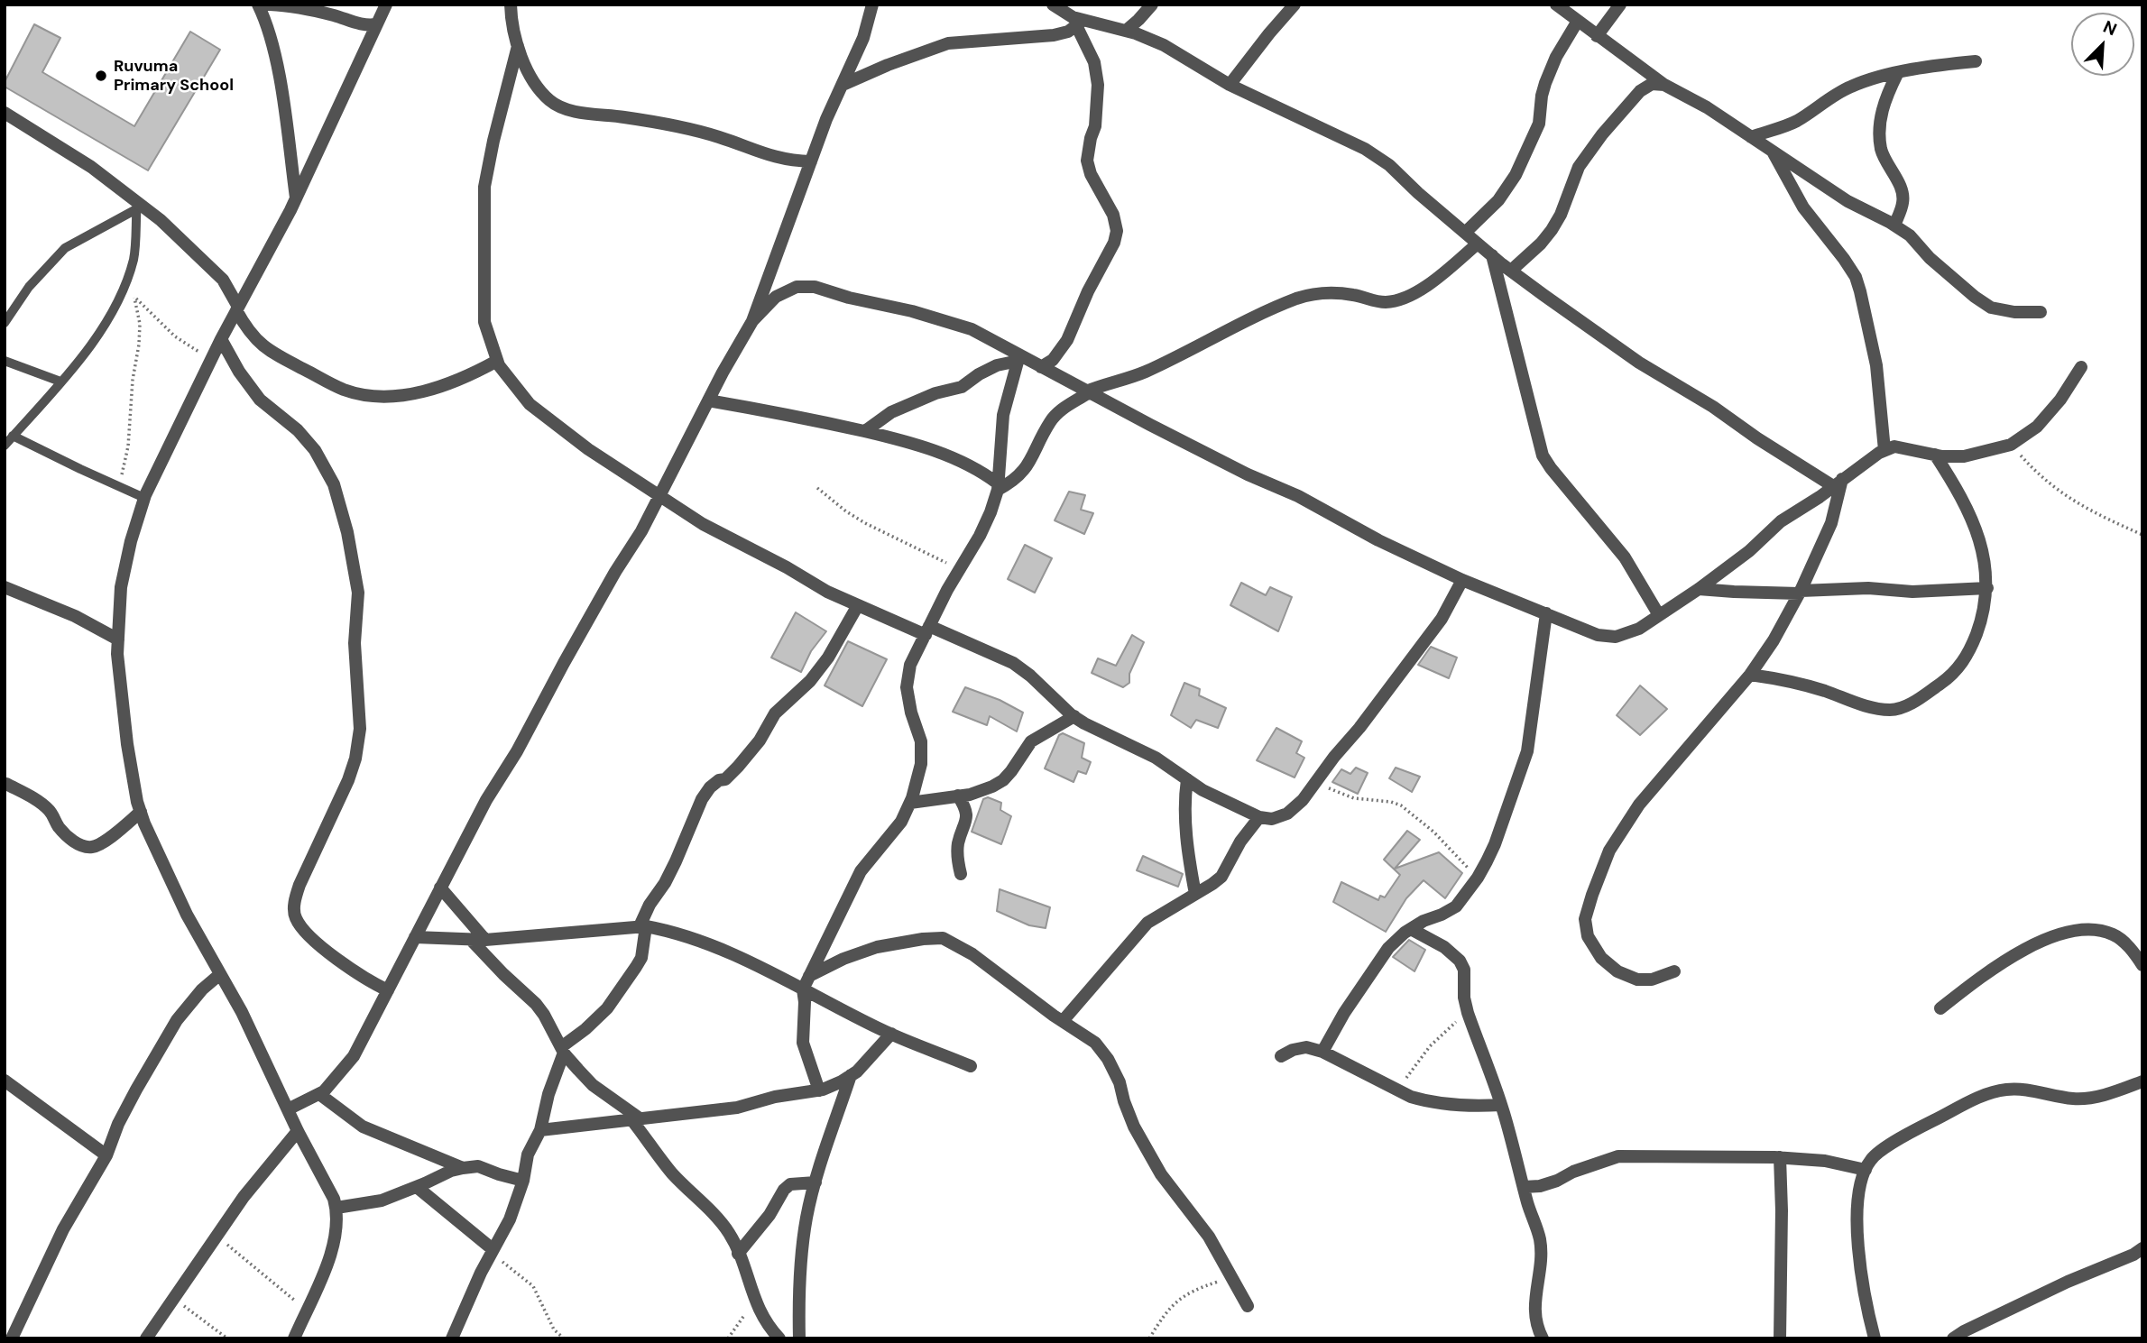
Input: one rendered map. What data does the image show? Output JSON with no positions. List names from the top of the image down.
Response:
{
  "places": ["Ruvuma Primary School"],
  "north": "top right"
}
